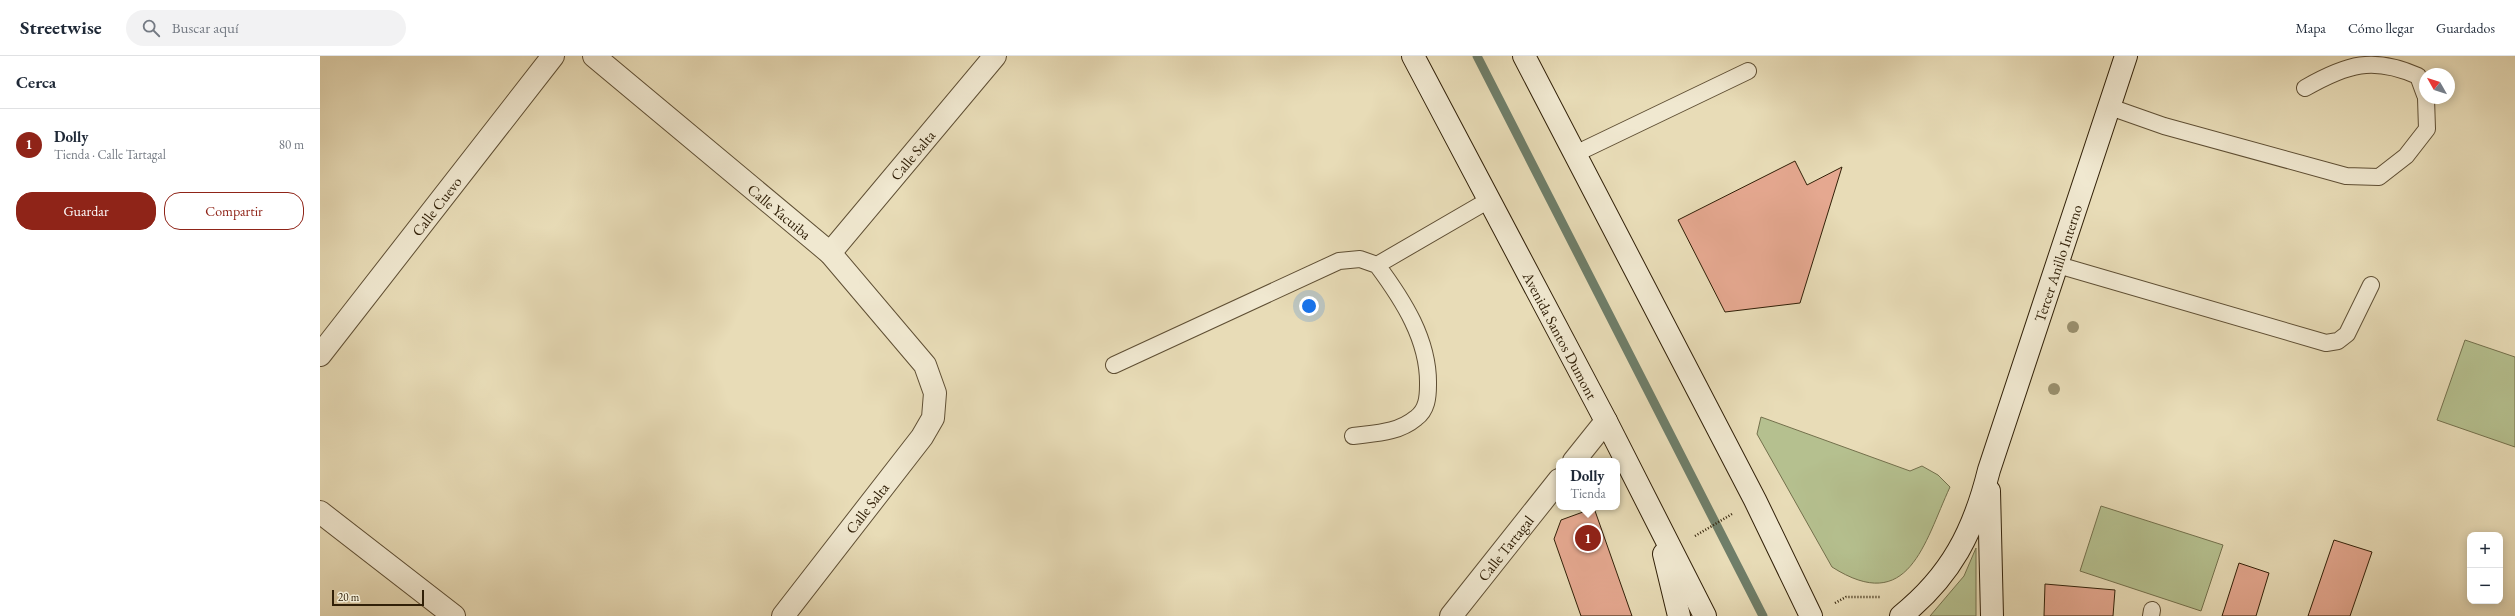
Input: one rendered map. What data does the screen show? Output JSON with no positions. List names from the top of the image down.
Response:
{
  "streets": {
    "street": [
      "Calle Salta",
      "Calle Cuevo",
      "Calle Yacuiba",
      "Tercer Anillo Interno",
      "Avenida Santos Dumont",
      "Calle Tartagal"
    ]
  },
  "crossings": [
    ["Calle Salta", "Calle Yacuiba"]
  ],
  "scale_bar": "20 m",
  "north": "top left",
  "page": {
    "header": "Streetwise",
    "search": "Buscar aquí",
    "nav": ["Mapa", "Cómo llegar", "Guardados"],
    "heading": "Cerca",
    "list": [
      {
        "mark": "1",
        "name": "Dolly",
        "note": "Tienda · Calle Tartagal",
        "value": "80 m"
      }
    ],
    "buttons": ["Guardar", "Compartir"],
    "popup": ["Dolly", "Tienda"],
    "pins": "1",
    "map_buttons": ["+", "−"],
    "scale": "20 m"
  }
}
